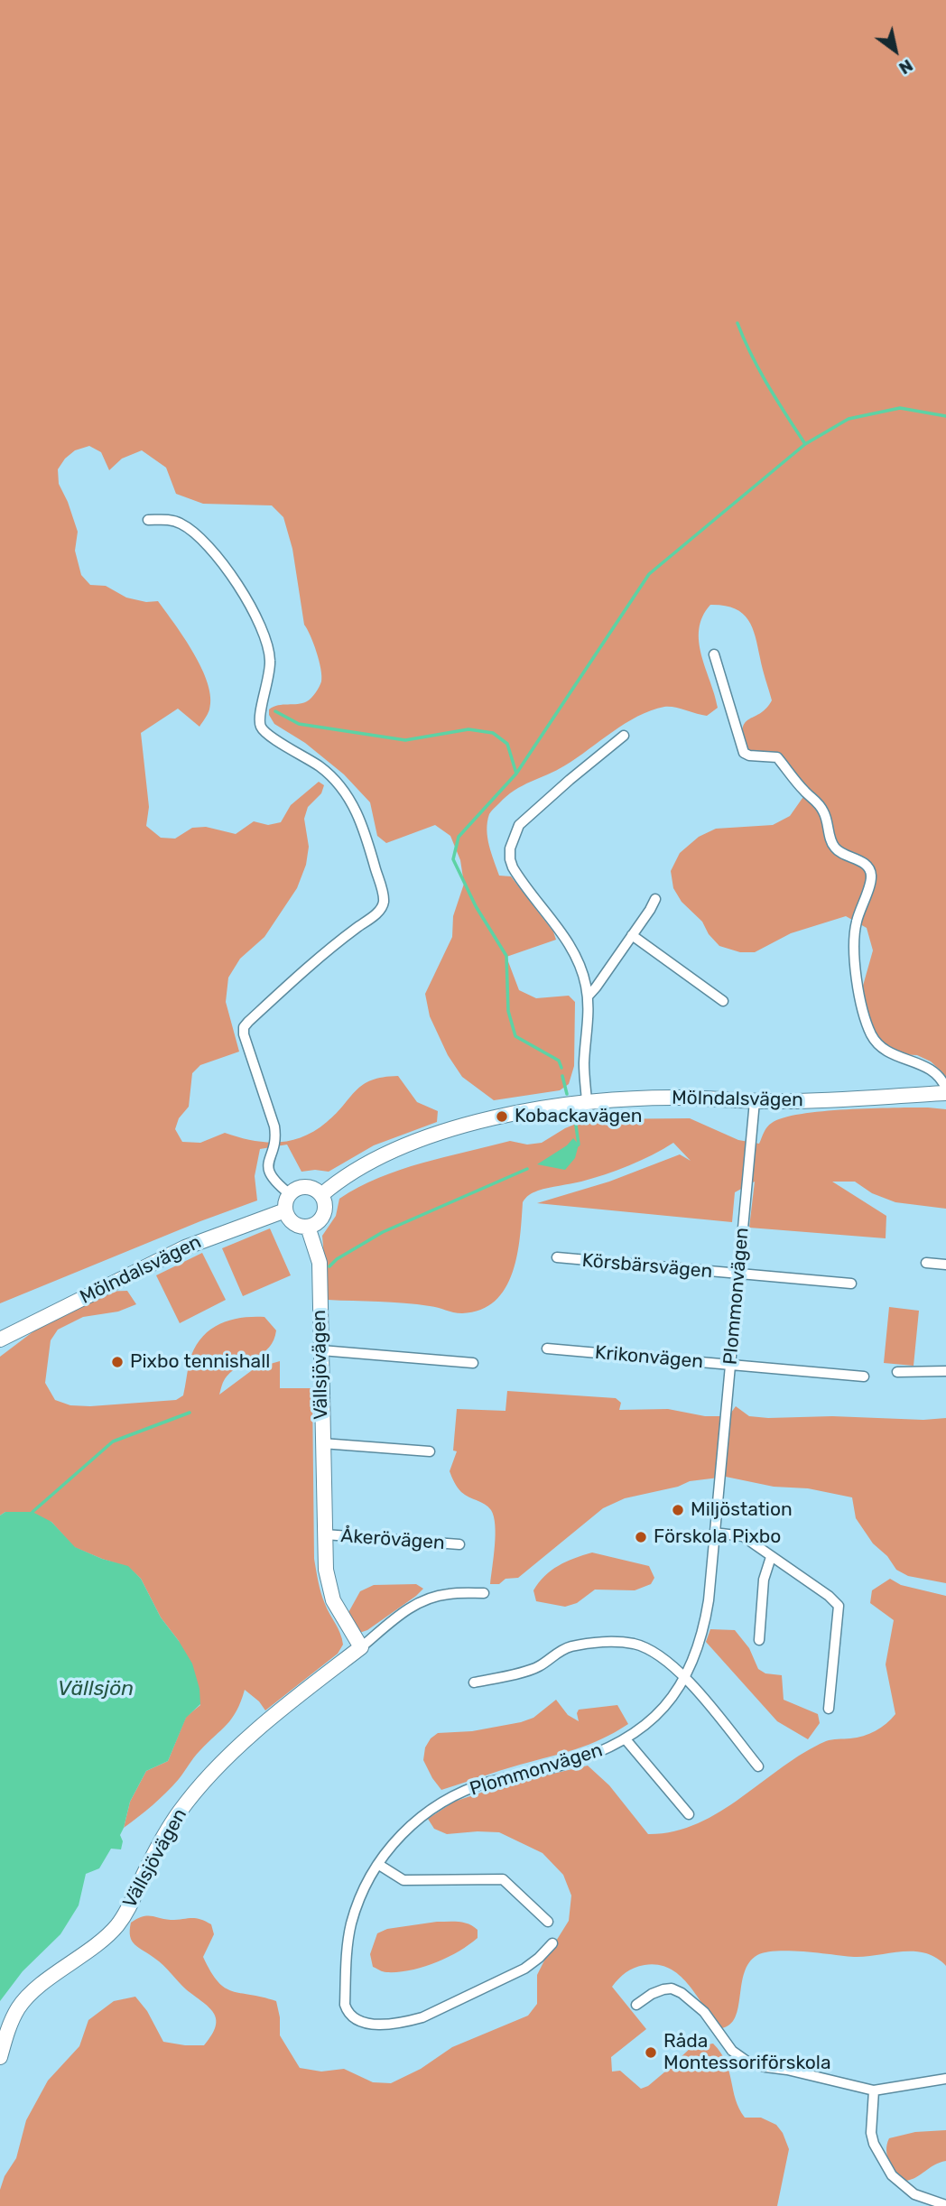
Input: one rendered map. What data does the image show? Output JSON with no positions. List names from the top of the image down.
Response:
{
  "streets": {
    "street": [
      "Mölndalsvägen",
      "Körsbärsvägen",
      "Plommonvägen",
      "Krikonvägen",
      "Vällsjövägen",
      "Åkerövägen"
    ]
  },
  "crossings": [
    ["Mölndalsvägen", "Plommonvägen"],
    ["Mölndalsvägen", "Vällsjövägen"],
    ["Körsbärsvägen", "Plommonvägen"],
    ["Plommonvägen", "Krikonvägen"],
    ["Vällsjövägen", "Åkerövägen"]
  ],
  "water": ["Vällsjön"],
  "places": [
    "Kobackavägen",
    "Pixbo tennishall",
    "Miljöstation",
    "Förskola Pixbo",
    "Råda Montessoriförskola"
  ],
  "north": "bottom right"
}
